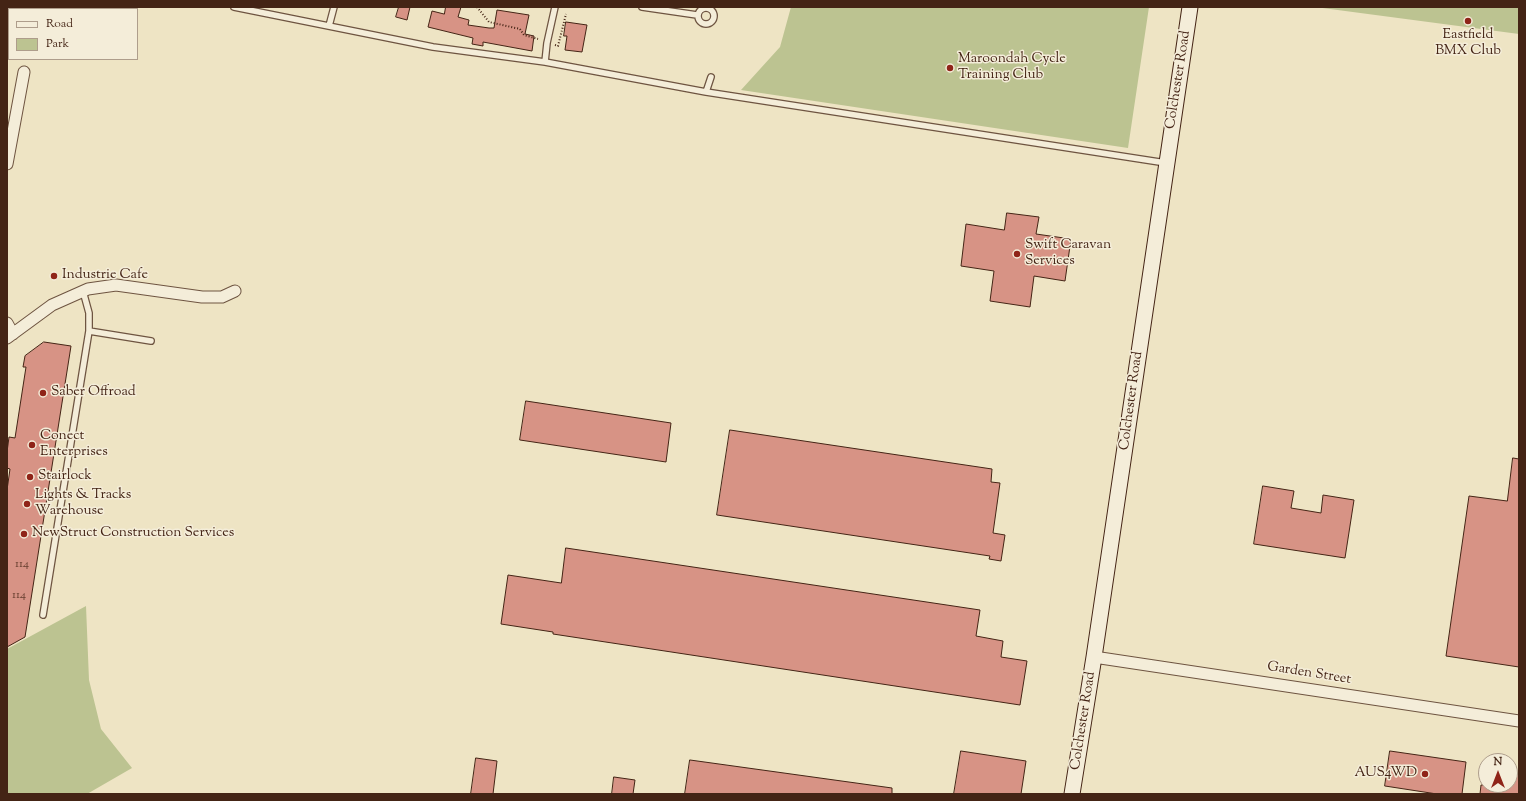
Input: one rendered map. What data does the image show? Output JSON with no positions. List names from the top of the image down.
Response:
{
  "streets": {
    "main road": ["Colchester Road"],
    "street": ["Garden Street"]
  },
  "crossings": [
    ["Colchester Road", "Garden Street"]
  ],
  "places": [
    "Eastfield BMX Club",
    "Maroondah Cycle Training Club",
    "Swift Caravan Services",
    "Industrie Cafe",
    "Saber Offroad",
    "Conect Enterprises",
    "Stairlock",
    "Lights & Tracks Warehouse",
    "NewStruct Construction Services",
    "AUS4WD"
  ],
  "house_numbers": ["114", "114"],
  "legend": ["Road", "Park"],
  "north": "top"
}
